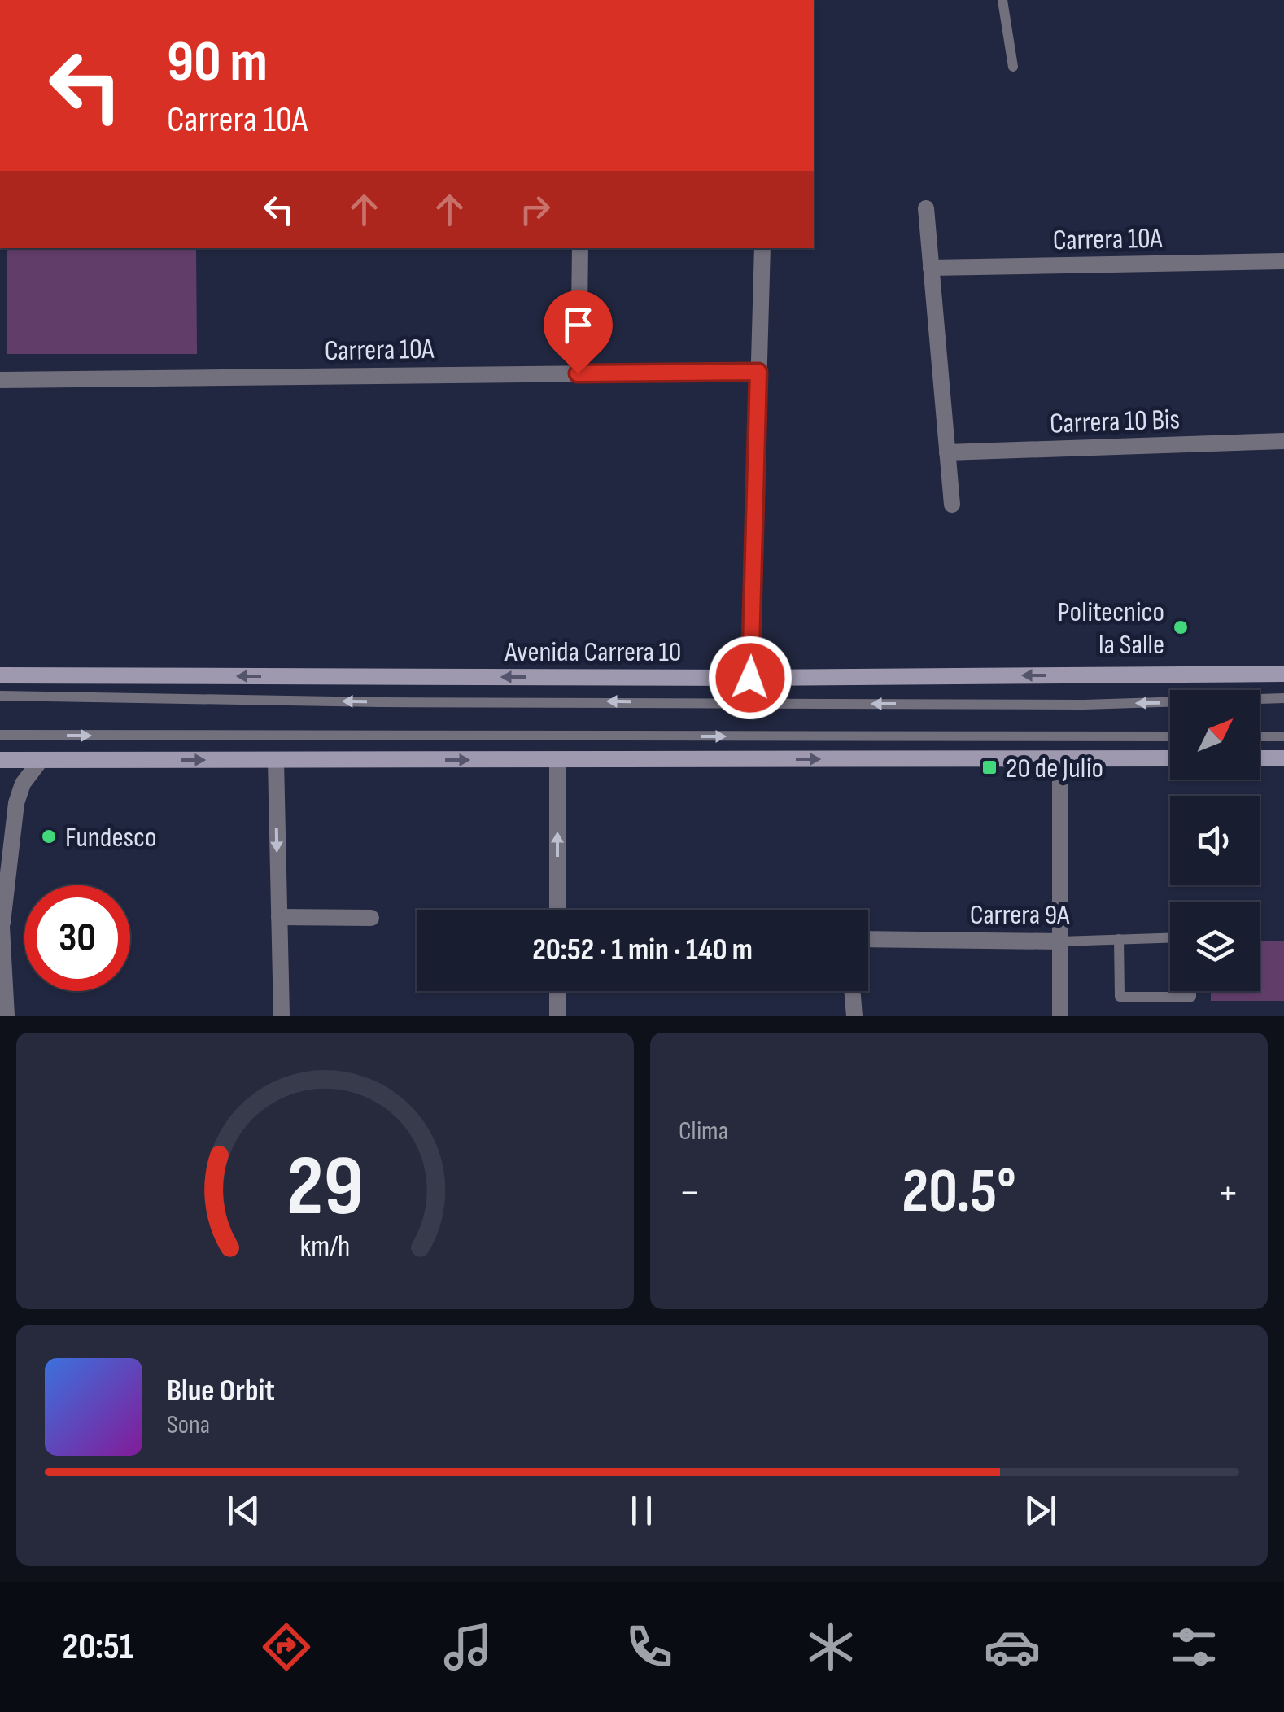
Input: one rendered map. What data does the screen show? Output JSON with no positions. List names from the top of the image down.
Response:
{
  "streets": {
    "main road": ["Avenida Carrera 10"],
    "street": ["Carrera 10A", "Carrera 10 Bis", "Carrera 9A"]
  },
  "places": {
    "other": ["Politecnico la Salle", "Fundesco"],
    "transit": ["20 de Julio"]
  },
  "north": "top right",
  "page": {
    "turn": ["90 m", "Carrera 10A"],
    "limit": "30",
    "trip": "20:52 · 1 min · 140 m",
    "tile": "Clima",
    "heat": ["−", "20.5°", "+"],
    "song": ["Blue Orbit", "Sona"],
    "tabs": "20:51",
    "gauge": ["29", "km/h"]
  }
}
